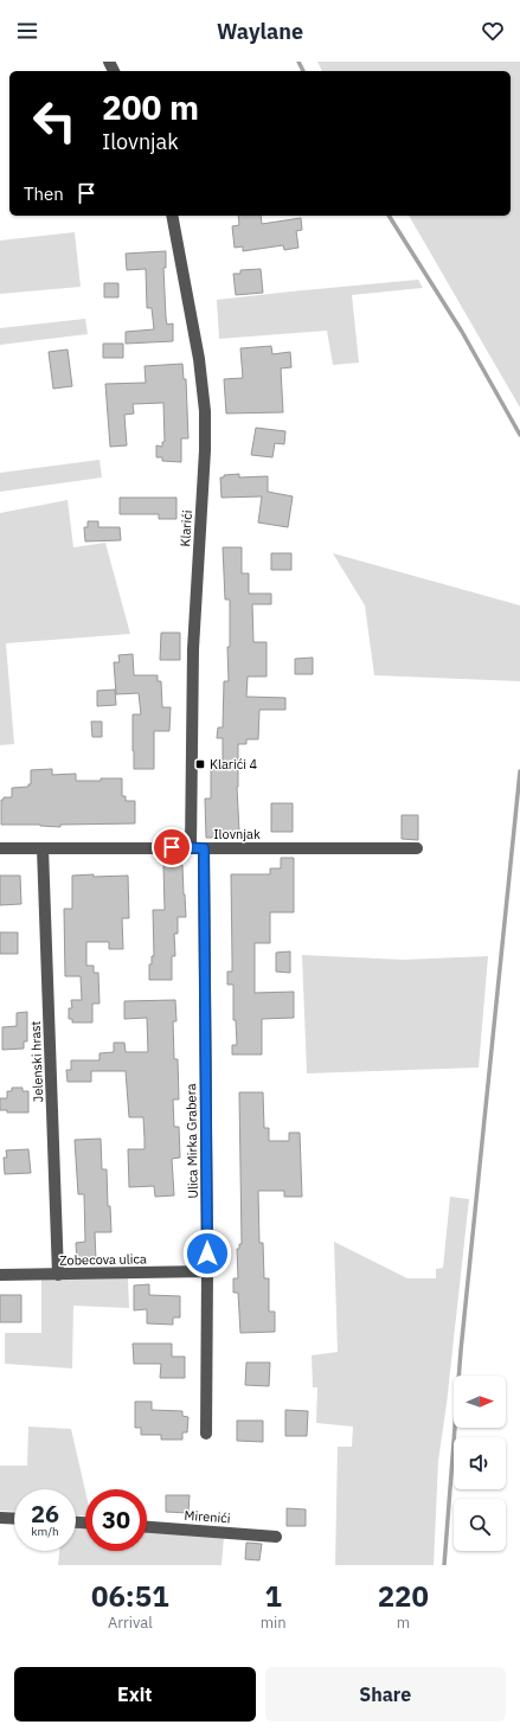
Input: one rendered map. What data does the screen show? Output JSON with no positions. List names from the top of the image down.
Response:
{
  "streets": {
    "street": [
      "Klarići",
      "Ilovnjak",
      "Jelenski hrast",
      "Ulica Mirka Grabera",
      "Zobecova ulica",
      "Mirenići"
    ]
  },
  "crossings": [
    ["Klarići", "Ilovnjak"],
    ["Ilovnjak", "Jelenski hrast"],
    ["Ilovnjak", "Ulica Mirka Grabera"],
    ["Jelenski hrast", "Zobecova ulica"],
    ["Ulica Mirka Grabera", "Zobecova ulica"]
  ],
  "places": {
    "transit": ["Klarići 4"]
  },
  "north": "right",
  "page": {
    "header": "Waylane",
    "turn": ["200 m", "Ilovnjak"],
    "then": "Then",
    "speed": "26 km/h",
    "limit": "30",
    "eta": [
      "06:51",
      "Arrival",
      "1",
      "min",
      "220",
      "m"
    ],
    "buttons": ["Exit", "Share"]
  }
}
